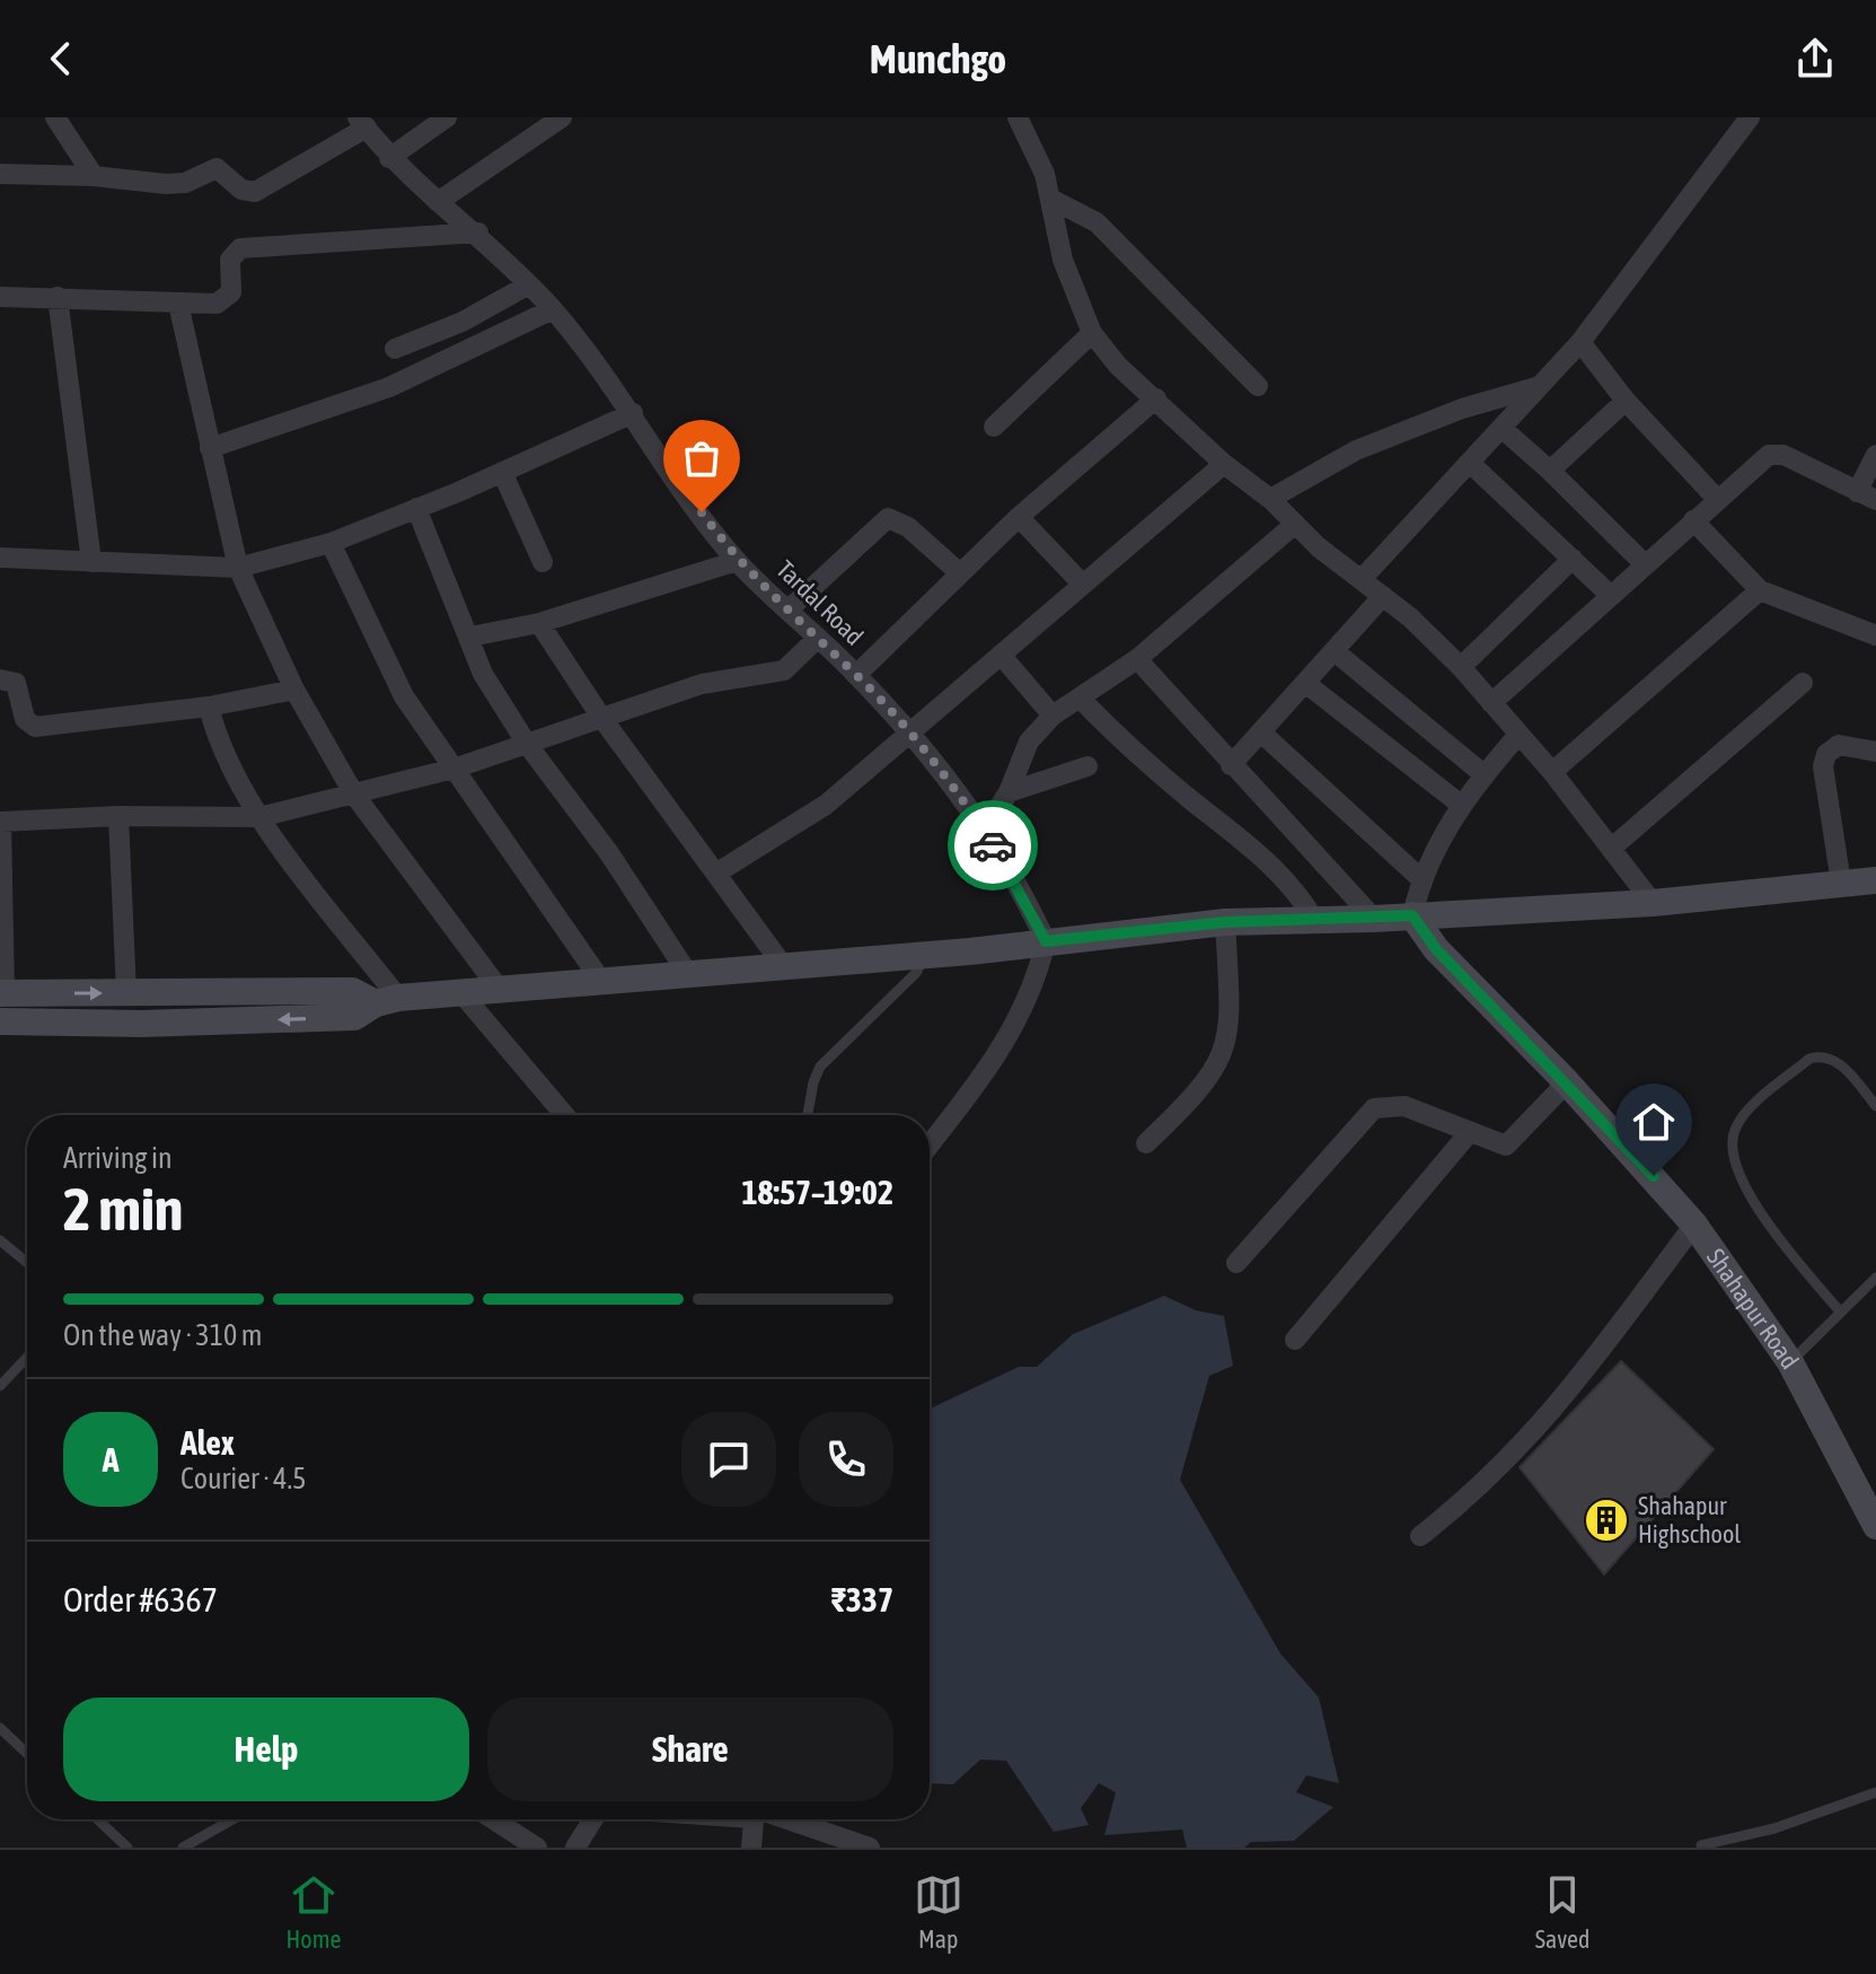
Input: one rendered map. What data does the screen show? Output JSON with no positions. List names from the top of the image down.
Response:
{
  "streets": {
    "main road": ["Shahapur Road"],
    "street": ["Tardal Road"]
  },
  "places": {
    "building": ["Shahapur Highschool"]
  },
  "page": {
    "header": "Munchgo",
    "heading": ["2 min", "Arriving in", "18:57–19:02"],
    "panel": [
      "Alex",
      "Courier · 4.5",
      "Order #6367",
      "₹337"
    ],
    "bar": "On the way · 310 m",
    "round": "A",
    "buttons": ["Help", "Share"],
    "tabs": ["Home", "Map", "Saved"]
  }
}
